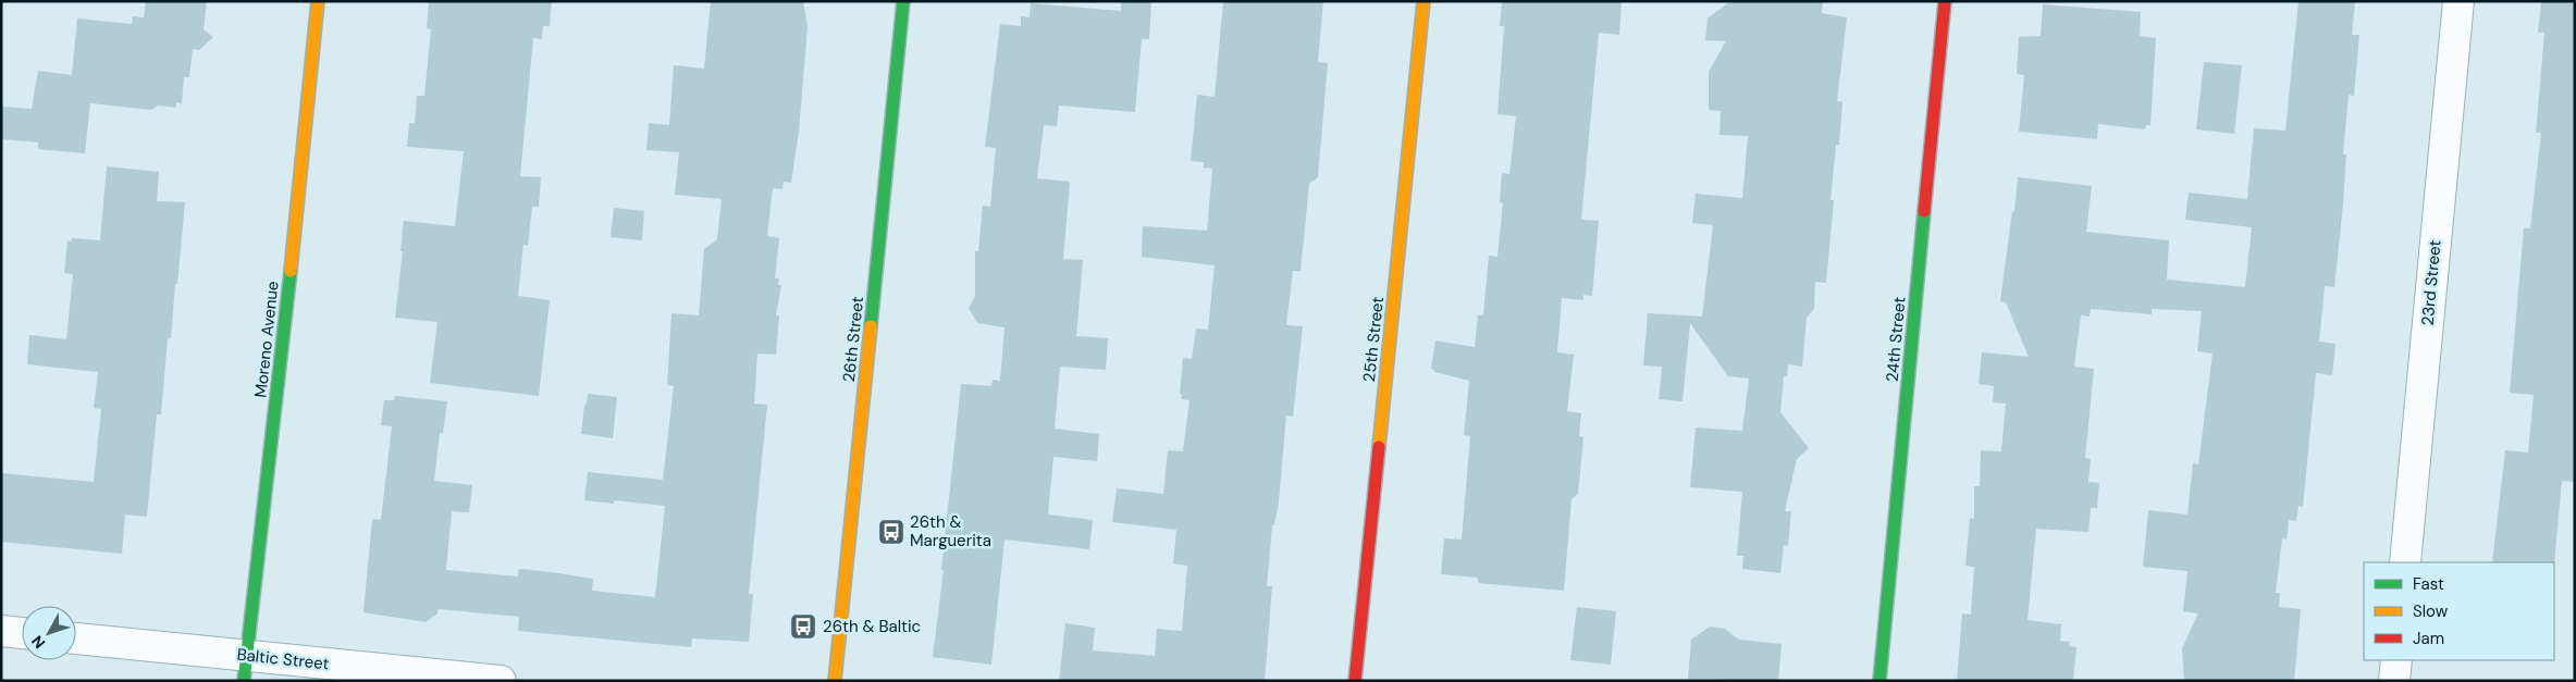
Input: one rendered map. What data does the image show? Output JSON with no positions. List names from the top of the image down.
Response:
{
  "streets": {
    "street": [
      "23rd Street",
      "Moreno Avenue",
      "26th Street",
      "25th Street",
      "24th Street",
      "Baltic Street"
    ]
  },
  "crossings": [
    ["Moreno Avenue", "Baltic Street"]
  ],
  "places": {
    "bus stop": ["26th & Marguerita", "26th & Baltic"]
  },
  "legend": ["Fast", "Slow", "Jam"],
  "north": "bottom left"
}
